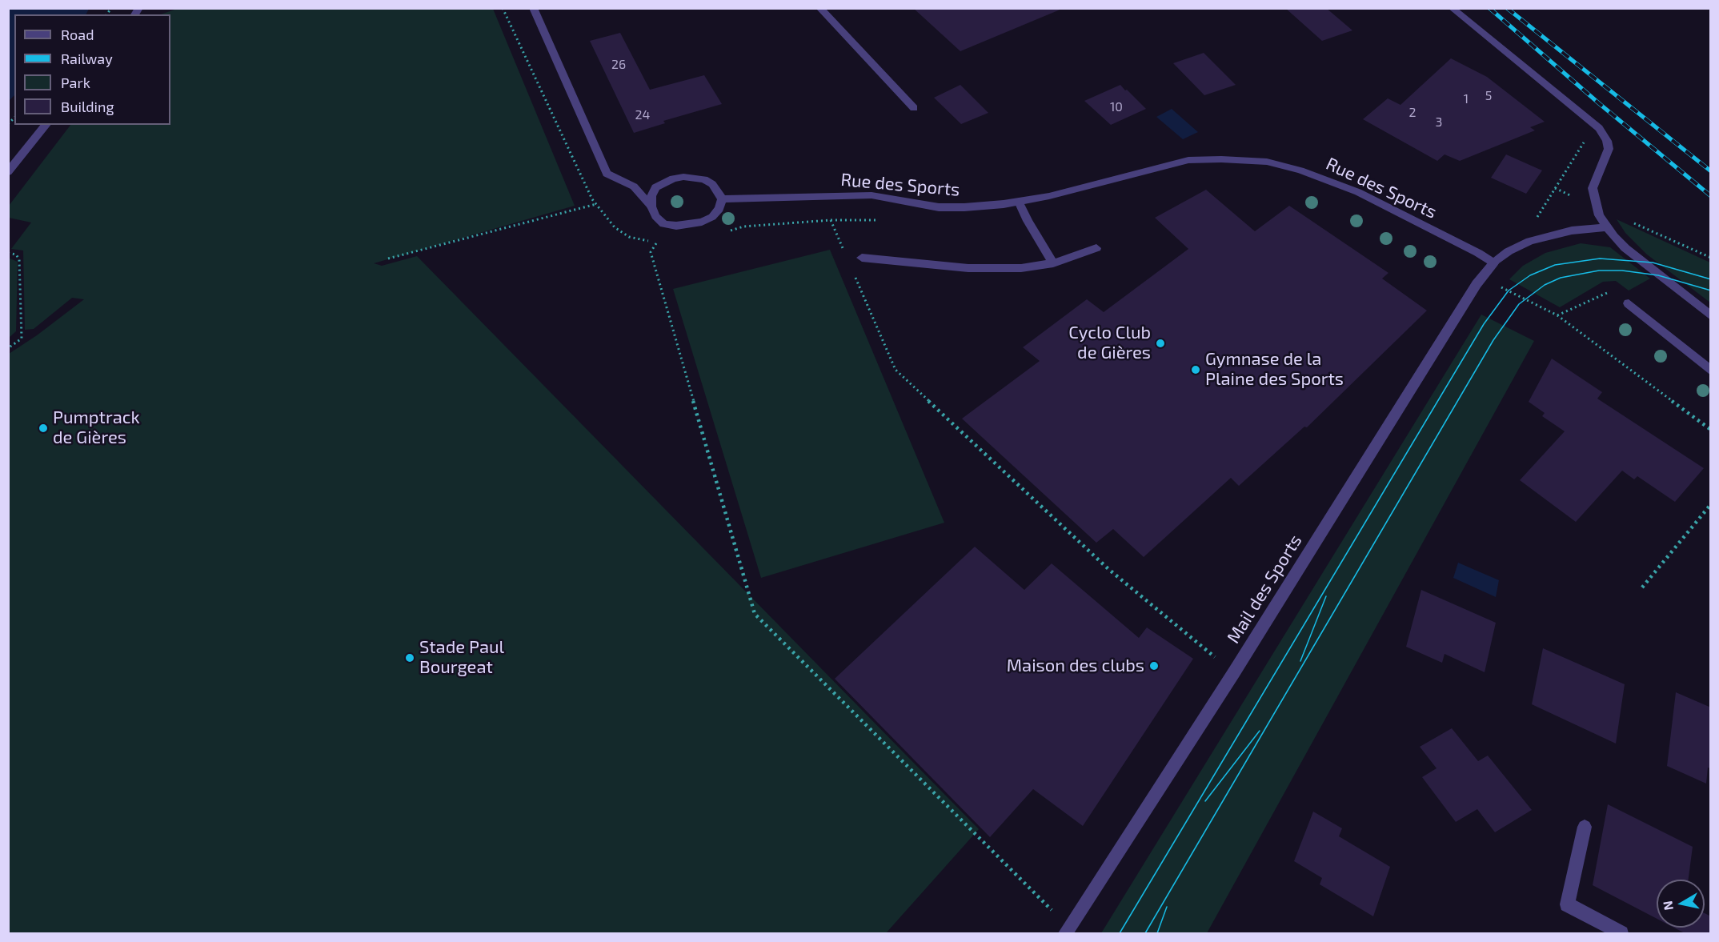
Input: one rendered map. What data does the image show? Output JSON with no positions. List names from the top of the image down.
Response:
{
  "streets": {
    "street": ["Rue des Sports", "Mail des Sports"]
  },
  "crossings": [
    ["Rue des Sports", "Mail des Sports"]
  ],
  "places": [
    "Cyclo Club de Gières",
    "Gymnase de la Plaine des Sports",
    "Pumptrack de Gières",
    "Stade Paul Bourgeat",
    "Maison des clubs"
  ],
  "house_numbers": [
    "26",
    "5",
    "1",
    "10",
    "2",
    "24",
    "3"
  ],
  "legend": [
    "Road",
    "Railway",
    "Park",
    "Building"
  ],
  "north": "left"
}
